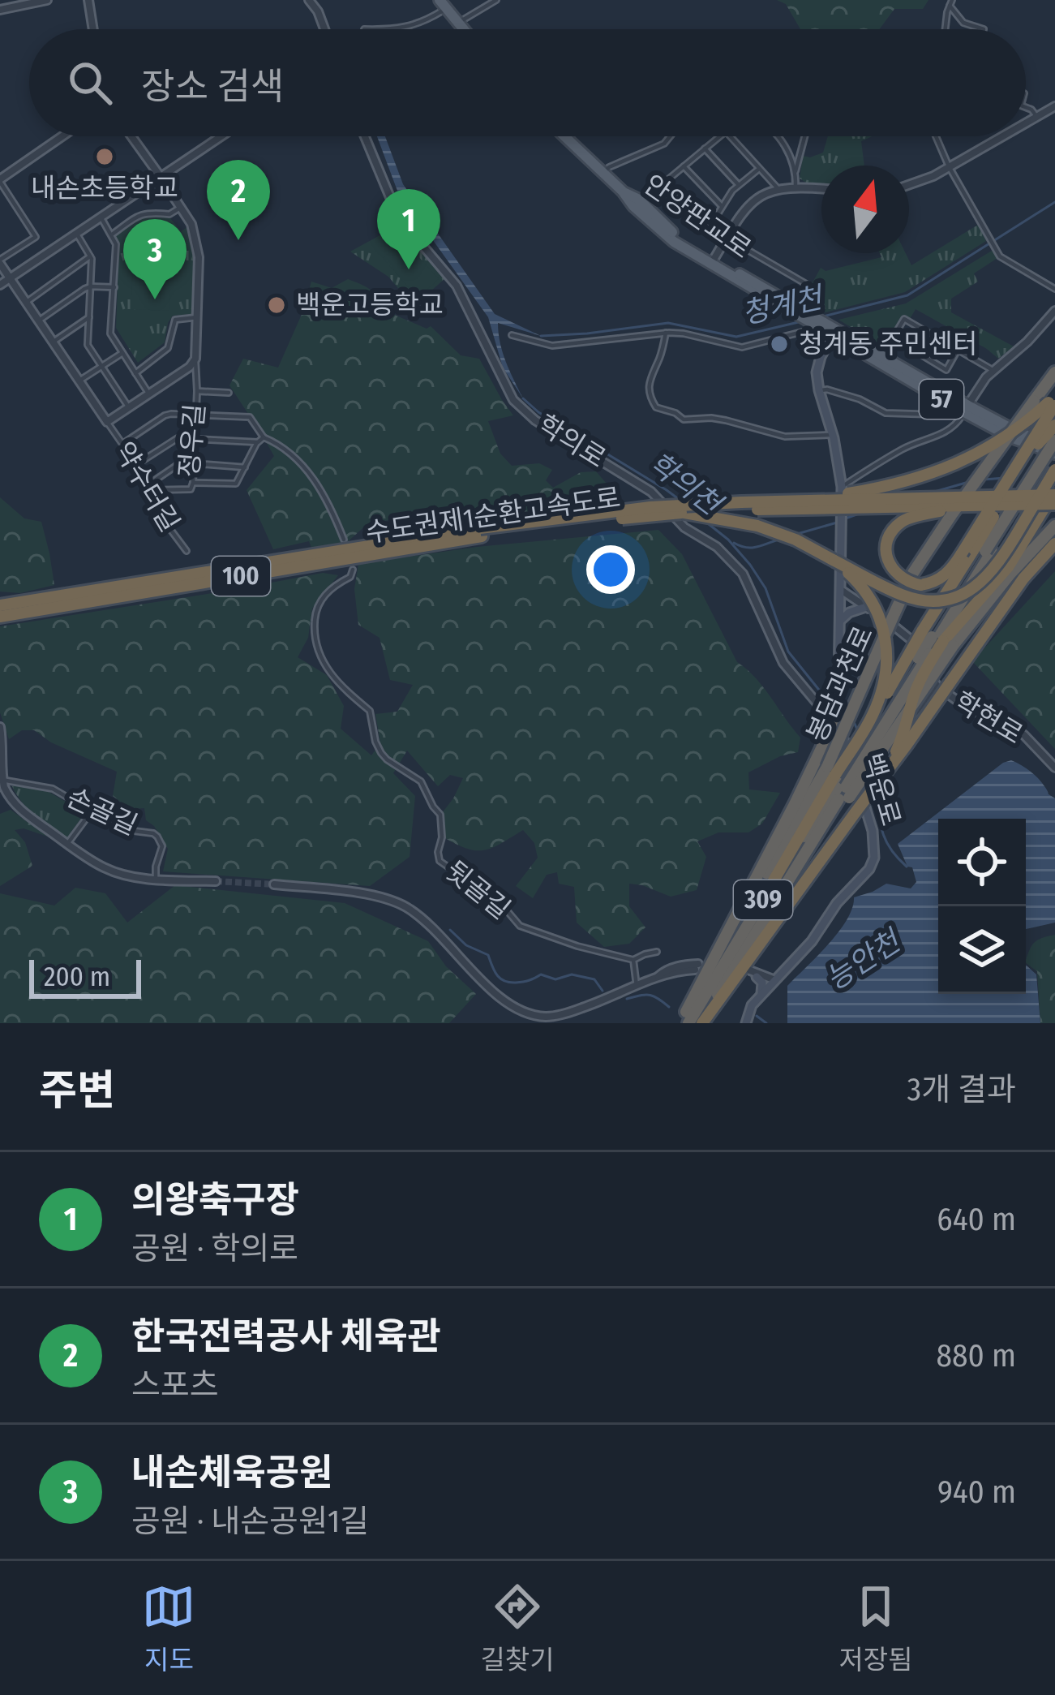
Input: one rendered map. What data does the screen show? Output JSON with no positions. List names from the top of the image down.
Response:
{
  "streets": {
    "highway": [
      "수도권제1순환고속도로",
      "100",
      "봉담과천로",
      "309"
    ],
    "main road": ["안양판교로", "57", "백운로"],
    "street": [
      "정우길",
      "학의로",
      "약수터길",
      "학현로",
      "손골길",
      "뒷골길"
    ]
  },
  "crossings": [
    ["안양판교로", "봉담과천로"],
    ["정우길", "약수터길"],
    ["학의로", "백운로"],
    ["봉담과천로", "309"]
  ],
  "water": ["청계천", "학의천", "능안천"],
  "places": ["내손초등학교", "백운고등학교", "청계동 주민센터"],
  "scale_bar": "200 m",
  "north": "top",
  "page": {
    "search": "장소 검색",
    "pins": ["2", "1", "3"],
    "scale": "200 m",
    "heading": ["주변", "3개 결과"],
    "list": [
      {
        "mark": "1",
        "name": "의왕축구장",
        "note": "공원 · 학의로",
        "value": "640 m"
      },
      {
        "mark": "2",
        "name": "한국전력공사 체육관",
        "note": "스포츠",
        "value": "880 m"
      },
      {
        "mark": "3",
        "name": "내손체육공원",
        "note": "공원 · 내손공원1길",
        "value": "940 m"
      }
    ],
    "nav": ["지도", "길찾기", "저장됨"]
  }
}
